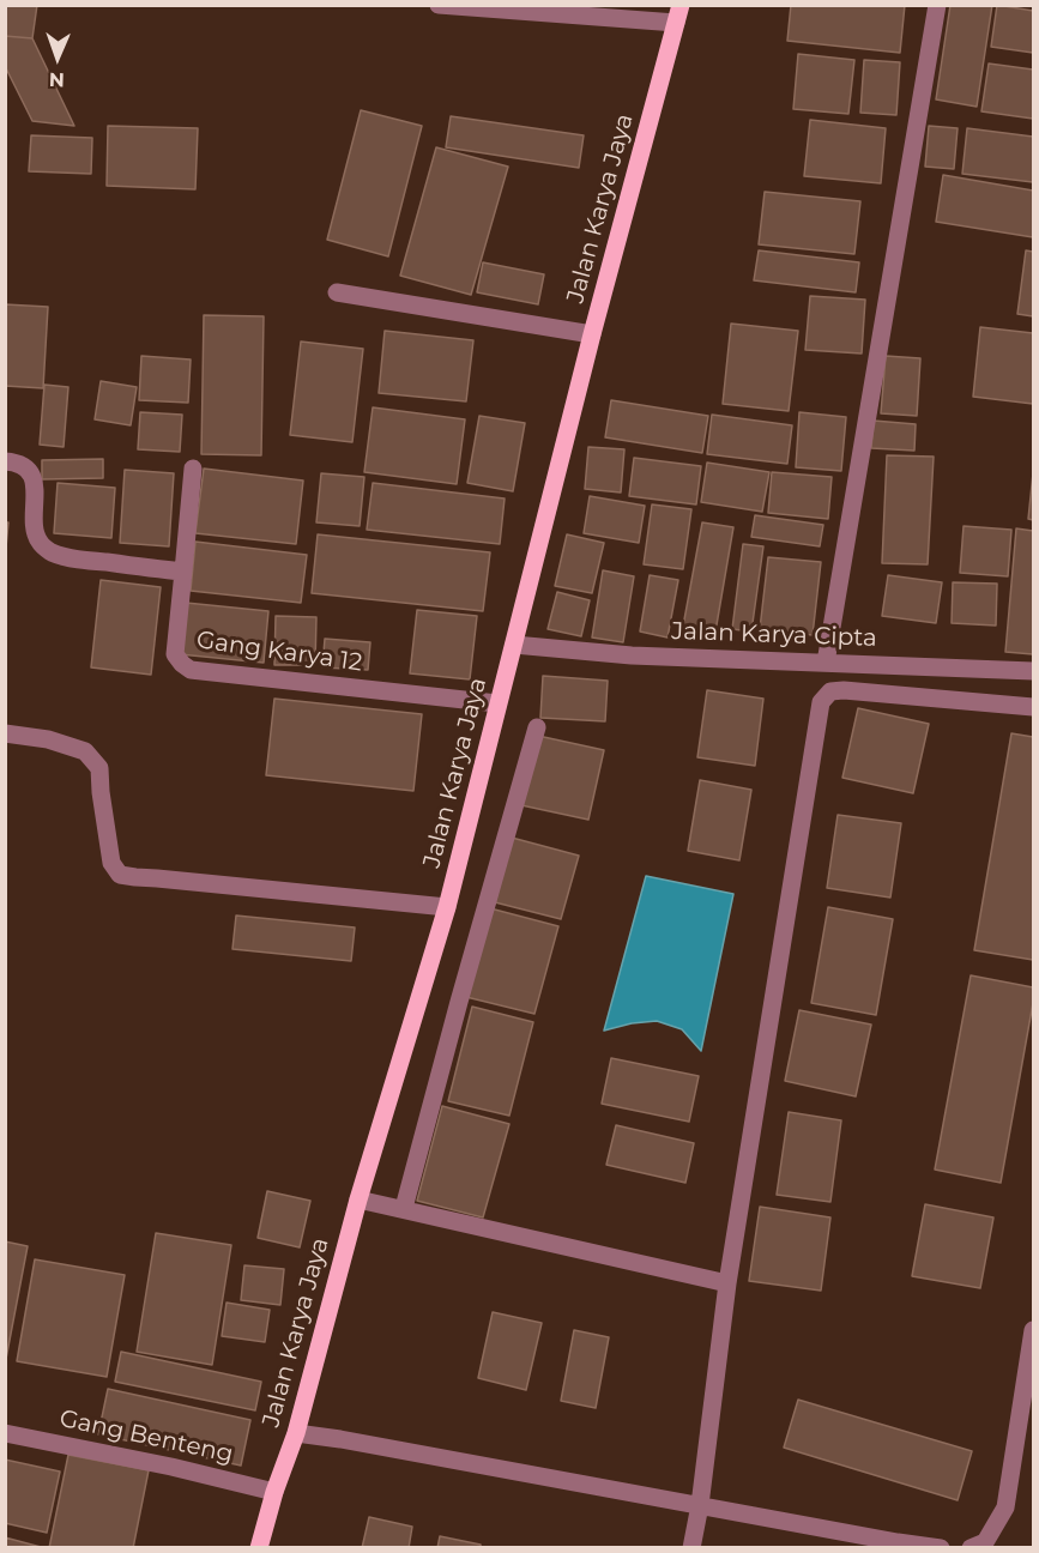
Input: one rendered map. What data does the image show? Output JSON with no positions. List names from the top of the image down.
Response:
{
  "streets": {
    "main road": ["Jalan Karya Jaya"],
    "street": ["Jalan Karya Cipta", "Gang Karya 12", "Gang Benteng"]
  },
  "crossings": [
    ["Jalan Karya Jaya", "Jalan Karya Cipta"],
    ["Jalan Karya Jaya", "Gang Karya 12"],
    ["Jalan Karya Jaya", "Gang Benteng"]
  ],
  "north": "bottom"
}
